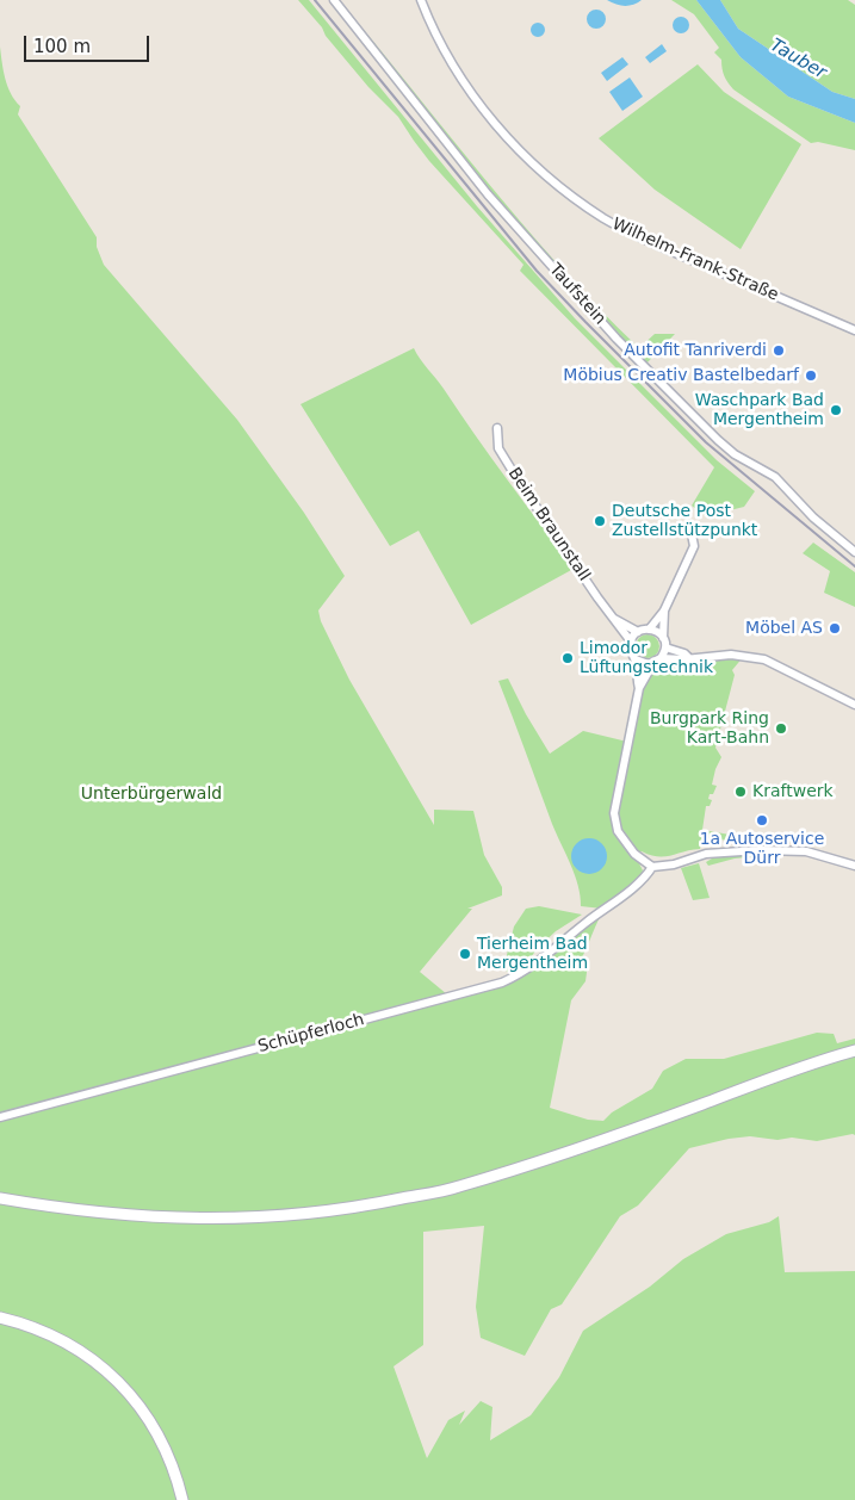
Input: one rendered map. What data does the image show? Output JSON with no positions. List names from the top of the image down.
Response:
{
  "streets": {
    "street": [
      "Wilhelm-Frank-Straße",
      "Taufstein",
      "Beim Braunstall",
      "Schüpferloch"
    ]
  },
  "water": ["Tauber"],
  "parks": ["Unterbürgerwald"],
  "places": [
    "Autofit Tanriverdi",
    "Möbius Creativ Bastelbedarf",
    "Waschpark Bad Mergentheim",
    "Deutsche Post Zustellstützpunkt",
    "Möbel AS",
    "Limodor Lüftungstechnik",
    "Burgpark Ring Kart-Bahn",
    "Kraftwerk",
    "1a Autoservice Dürr",
    "Tierheim Bad Mergentheim"
  ],
  "scale_bar": "100 m"
}
